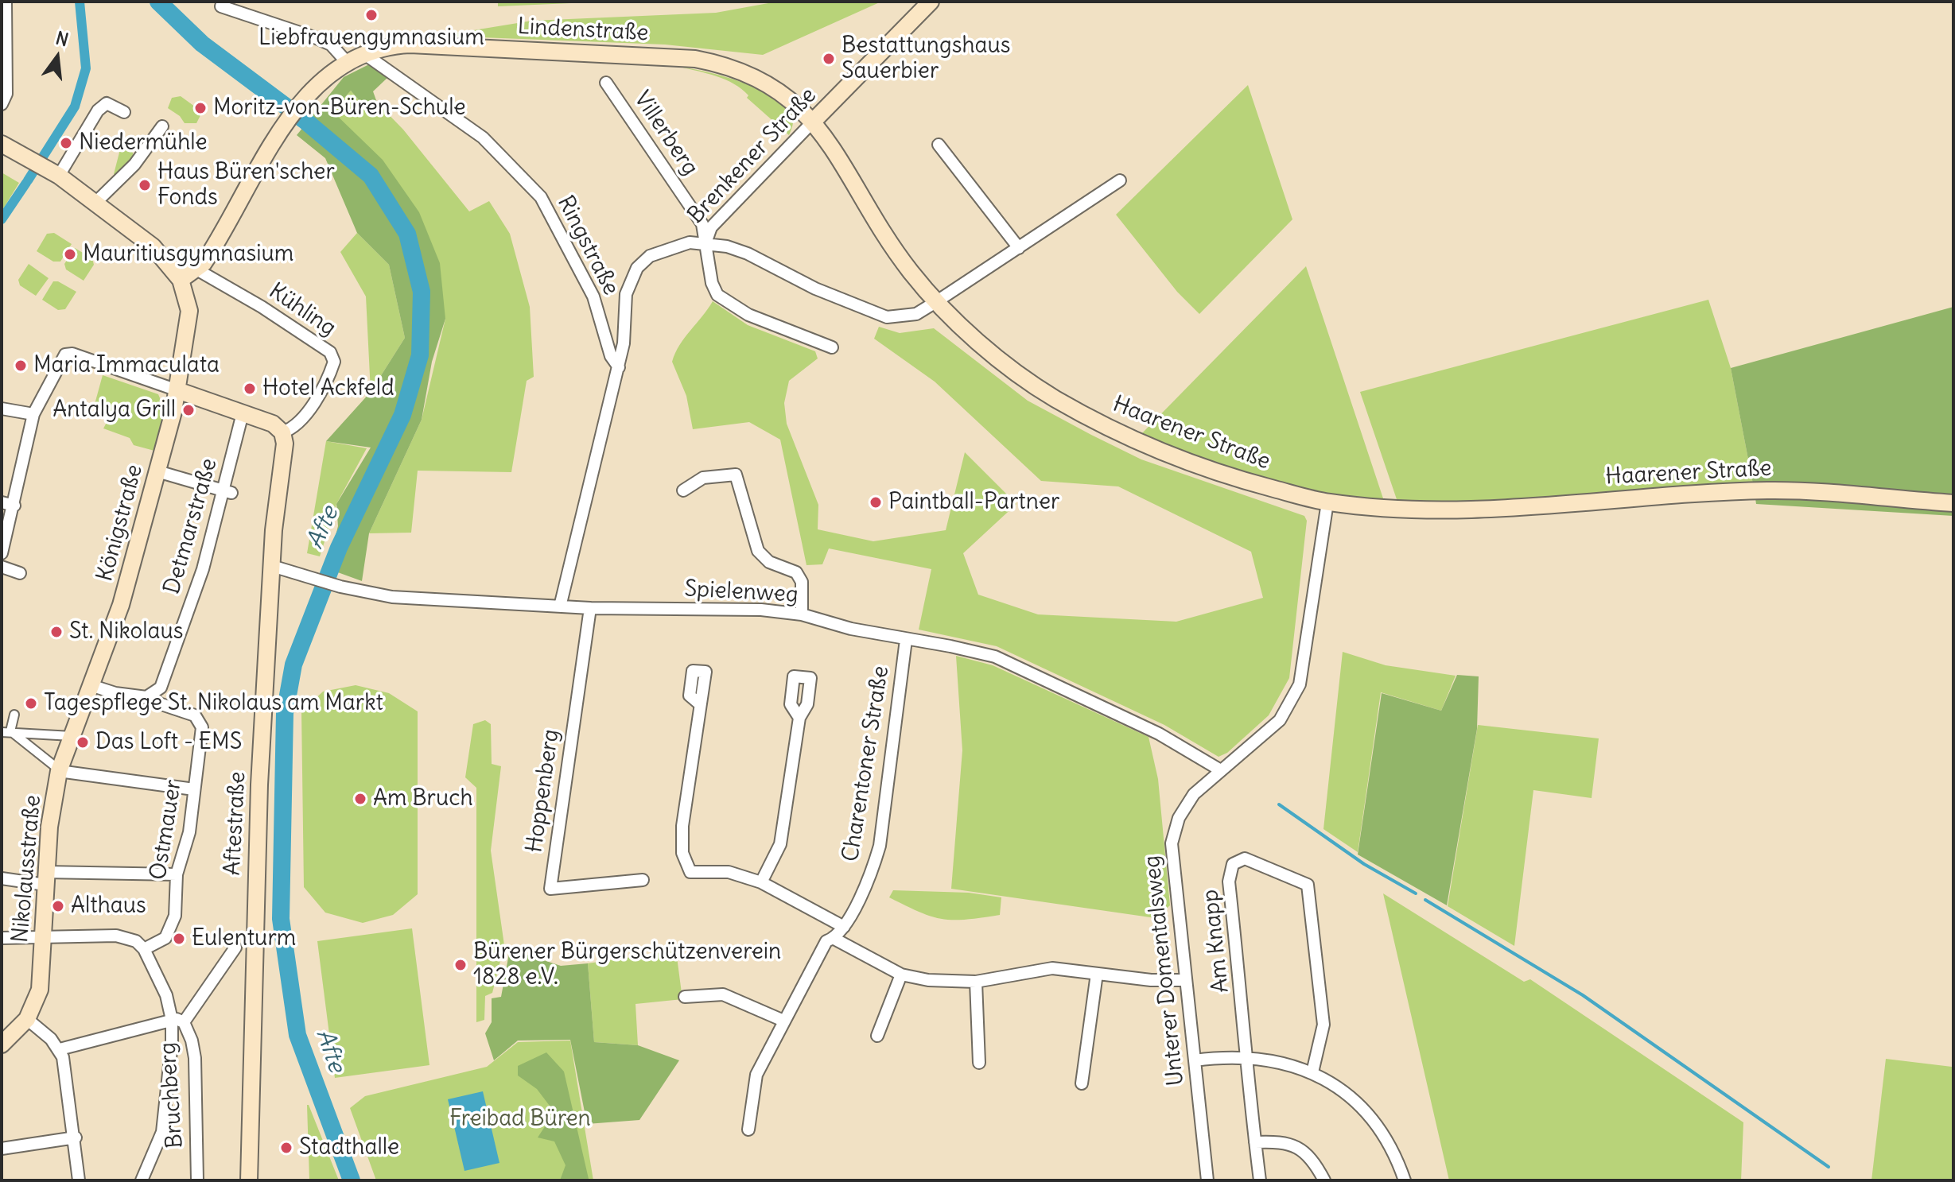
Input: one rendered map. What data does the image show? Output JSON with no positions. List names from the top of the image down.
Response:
{
  "streets": {
    "main road": [
      "Lindenstraße",
      "Brenkener Straße",
      "Haarener Straße",
      "Königstraße",
      "Aftestraße",
      "Nikolausstraße"
    ],
    "street": [
      "Villerberg",
      "Ringstraße",
      "Kühling",
      "Detmarstraße",
      "Spielenweg",
      "Charentoner Straße",
      "Hoppenberg",
      "Ostmauer",
      "Am Knapp",
      "Unterer Domentalsweg",
      "Bruchberg"
    ]
  },
  "crossings": [
    ["Lindenstraße", "Brenkener Straße"],
    ["Lindenstraße", "Ringstraße"],
    ["Lindenstraße", "Kühling"],
    ["Lindenstraße", "Haarener Straße"],
    ["Villerberg", "Brenkener Straße"],
    ["Brenkener Straße", "Ringstraße"],
    ["Brenkener Straße", "Haarener Straße"],
    ["Kühling", "Aftestraße"],
    ["Haarener Straße", "Unterer Domentalsweg"],
    ["Königstraße", "Nikolausstraße"],
    ["Detmarstraße", "Ostmauer"],
    ["Spielenweg", "Charentoner Straße"],
    ["Spielenweg", "Hoppenberg"],
    ["Spielenweg", "Aftestraße"],
    ["Spielenweg", "Unterer Domentalsweg"],
    ["Ostmauer", "Bruchberg"]
  ],
  "water": ["Afte"],
  "parks": ["Freibad Büren"],
  "places": [
    "Liebfrauengymnasium",
    "Bestattungshaus Sauerbier",
    "Moritz-von-Büren-Schule",
    "Niedermühle",
    "Haus Büren'scher Fonds",
    "Mauritiusgymnasium",
    "Maria Immaculata",
    "Hotel Ackfeld",
    "Antalya Grill",
    "Paintball-Partner",
    "St. Nikolaus",
    "Tagespflege St. Nikolaus am Markt",
    "Das Loft - EMS",
    "Am Bruch",
    "Althaus",
    "Eulenturm",
    "Bürener Bürgerschützenverein 1828 e.V.",
    "Stadthalle"
  ],
  "north": "top"
}
